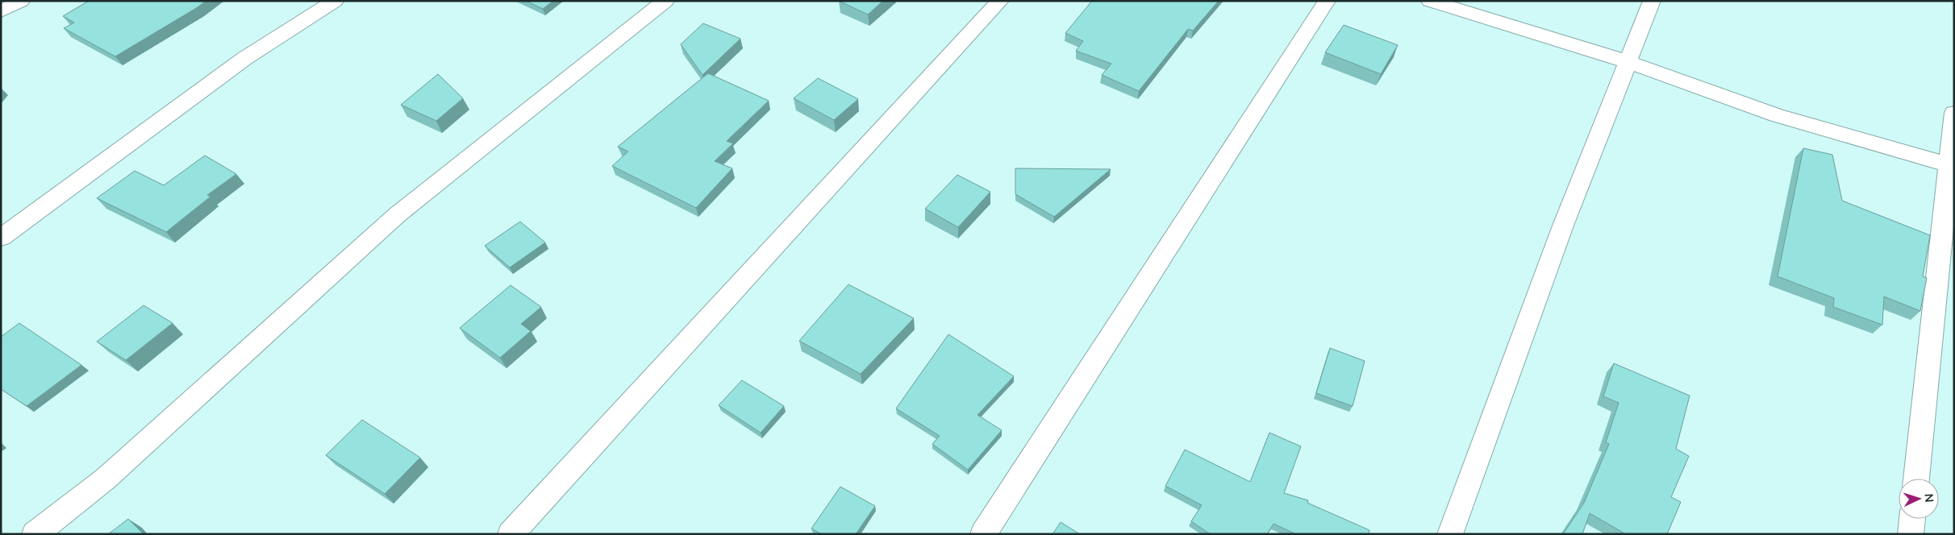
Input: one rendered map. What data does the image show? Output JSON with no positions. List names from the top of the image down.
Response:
{
  "north": "right"
}
